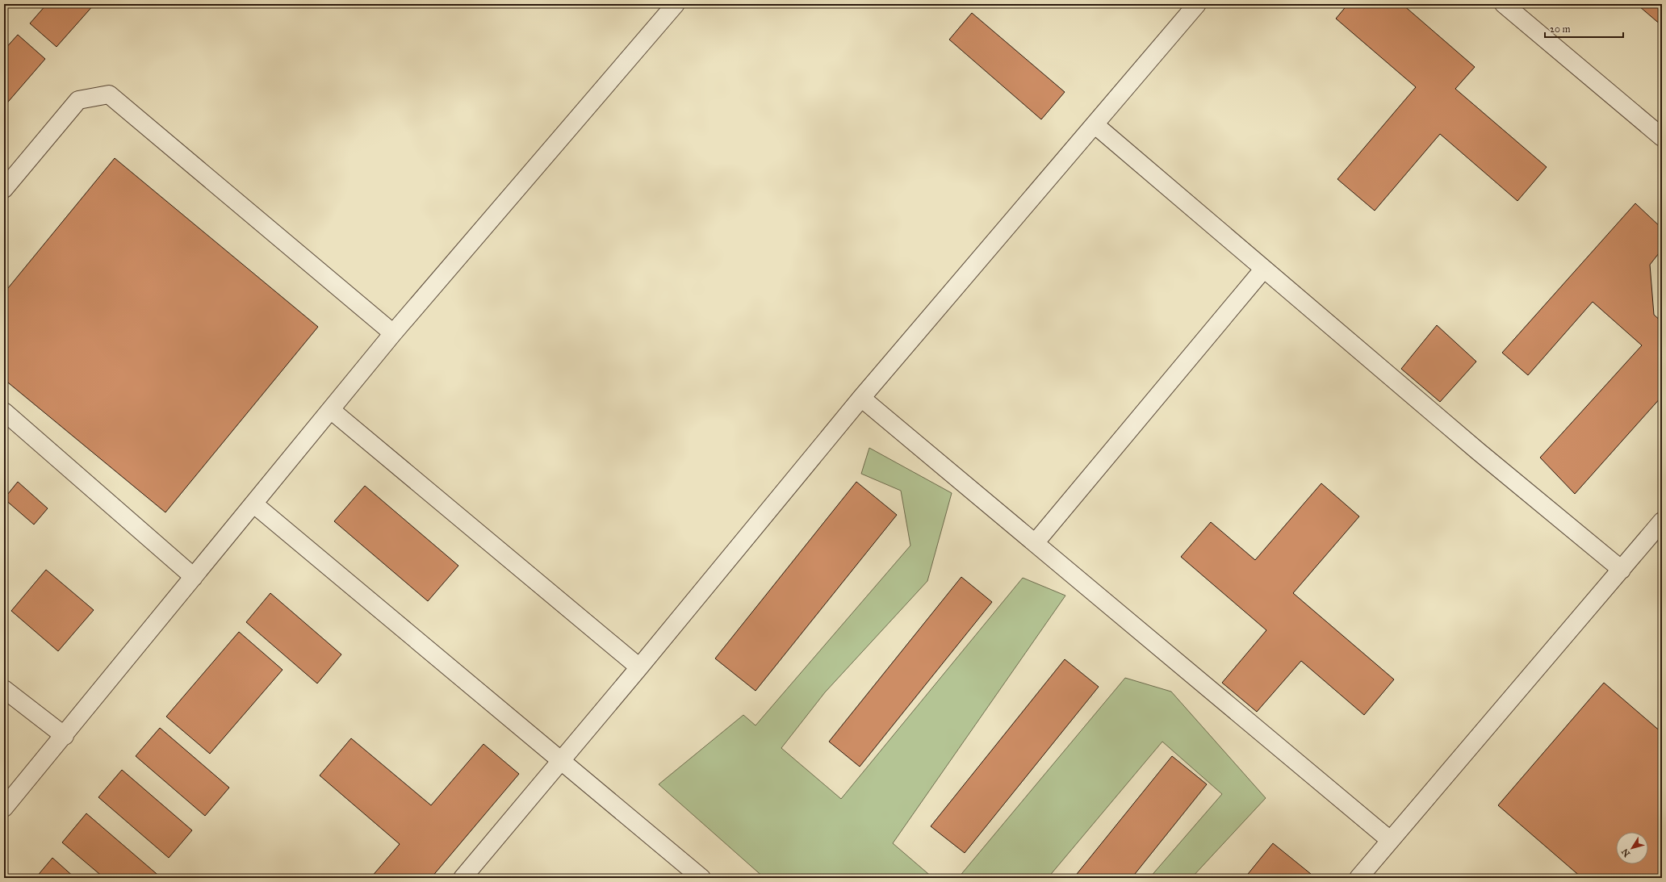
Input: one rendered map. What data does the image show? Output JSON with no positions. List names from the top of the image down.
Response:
{
  "scale_bar": "20 m",
  "north": "bottom left"
}
